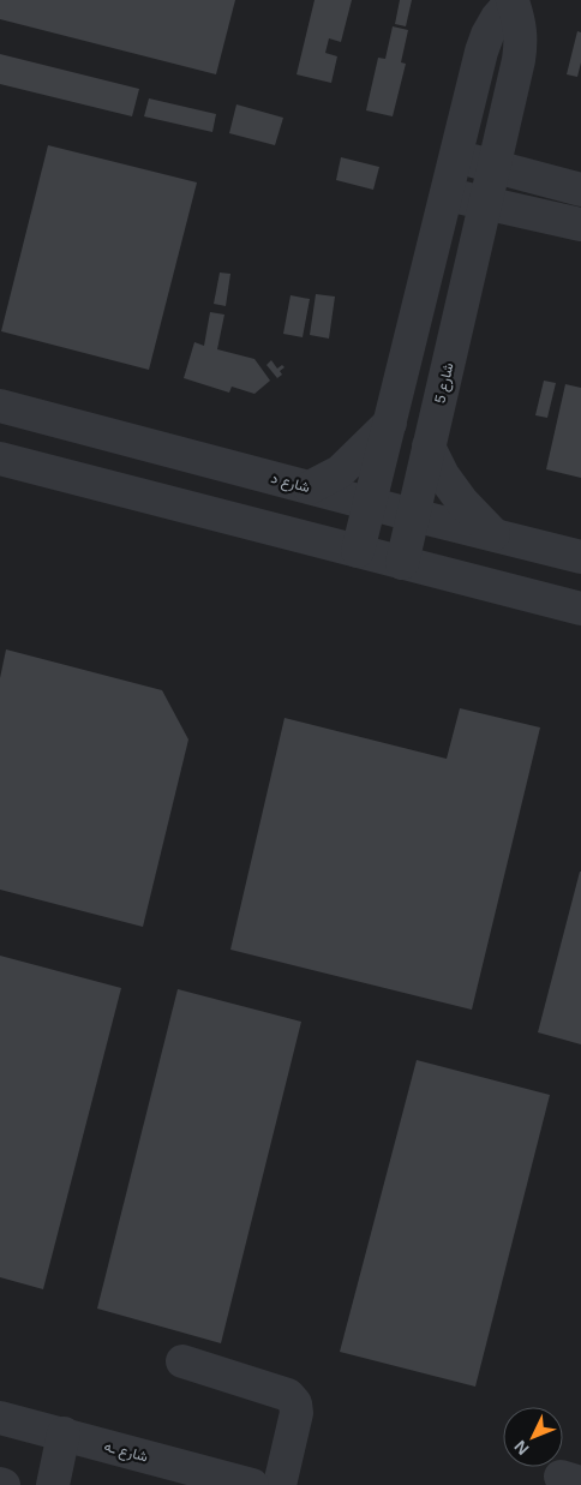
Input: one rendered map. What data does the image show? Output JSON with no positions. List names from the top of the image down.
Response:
{
  "streets": {
    "street": ["شارع 5", "شارع د", "شارع ـه"]
  },
  "crossings": [
    ["شارع 5", "شارع د"]
  ],
  "north": "bottom left"
}
